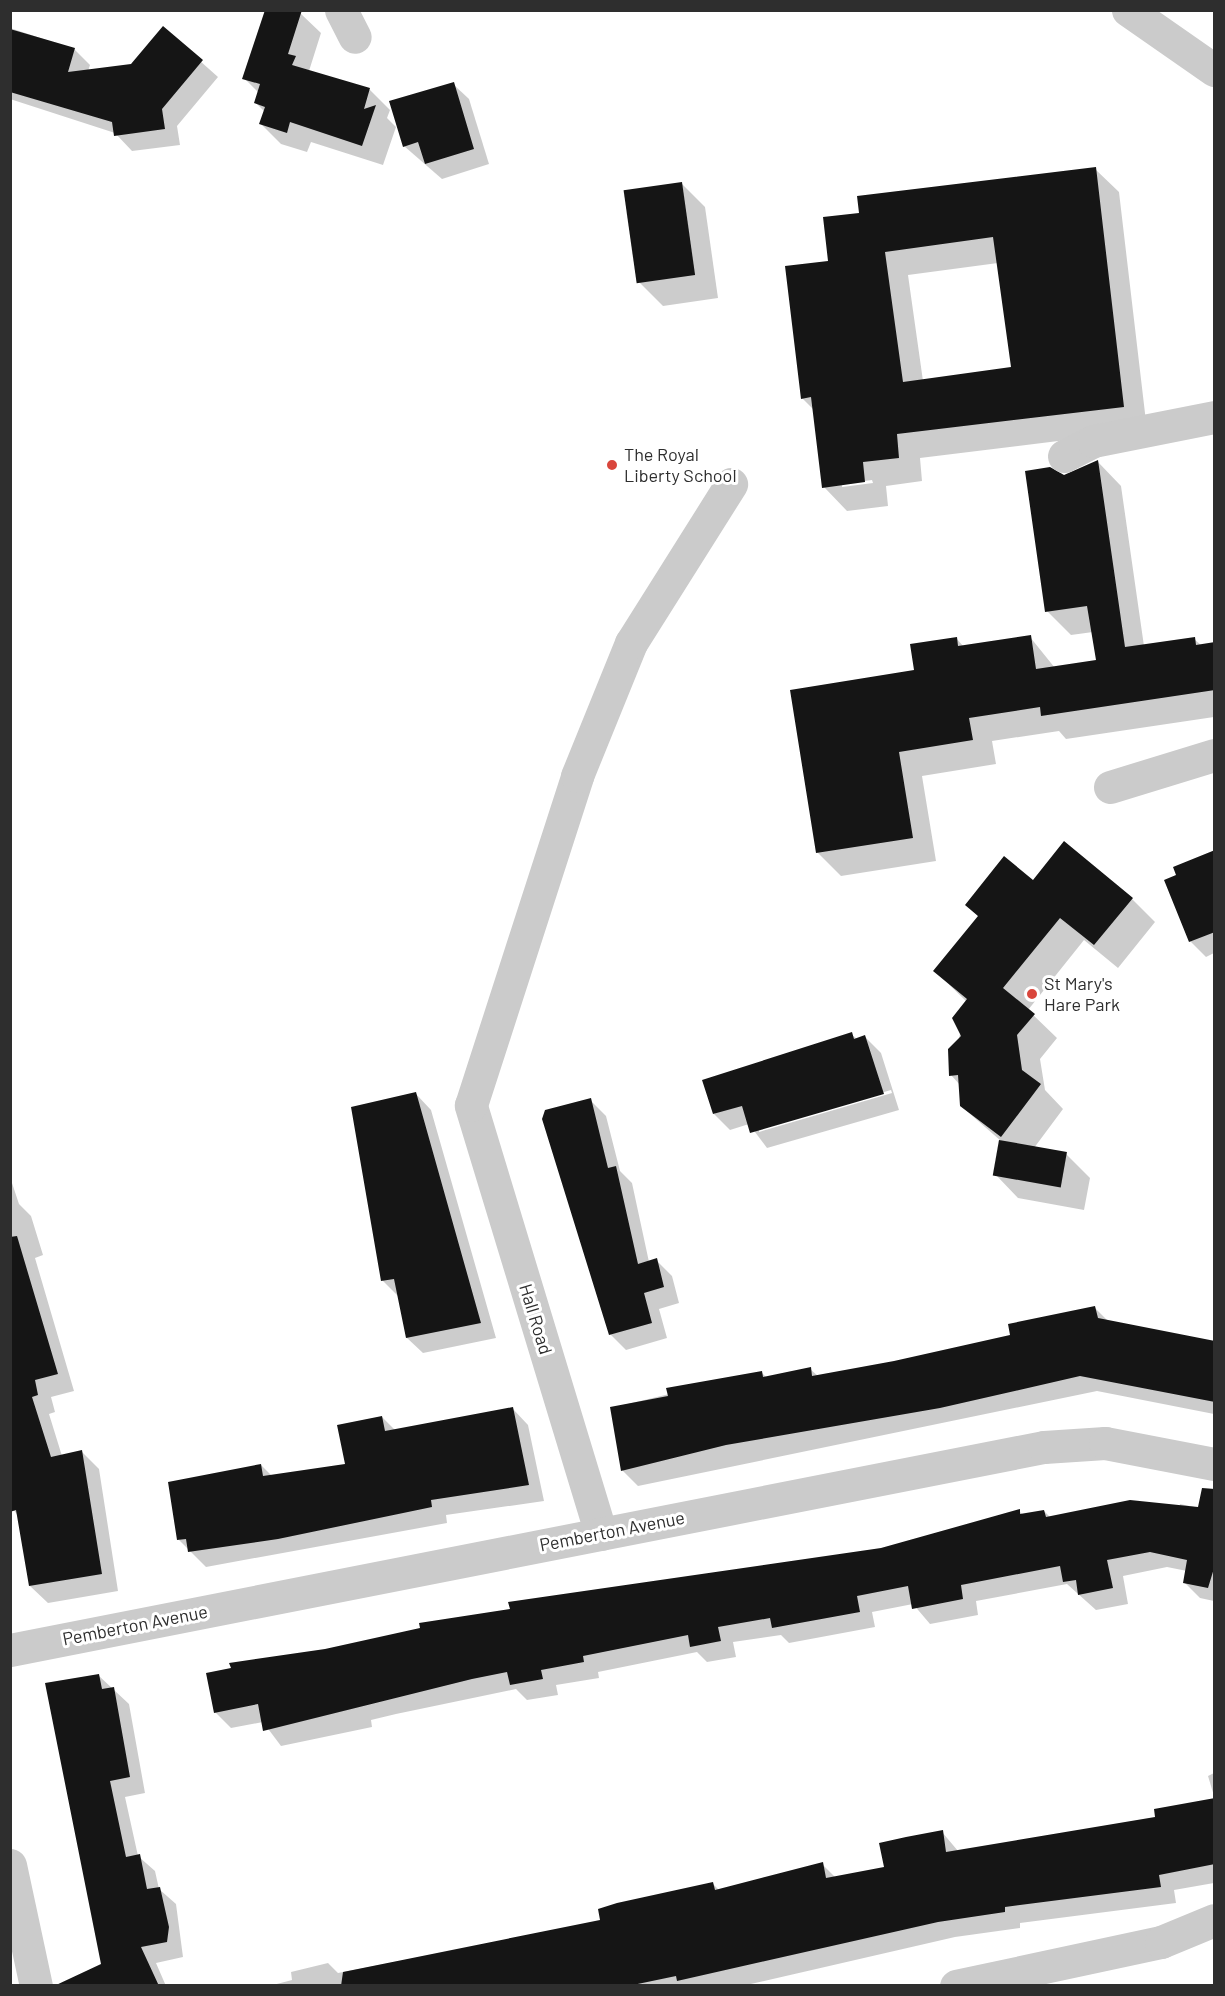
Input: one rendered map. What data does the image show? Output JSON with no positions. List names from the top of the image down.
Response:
{
  "streets": {
    "street": ["Hall Road", "Pemberton Avenue"]
  },
  "crossings": [
    ["Hall Road", "Pemberton Avenue"]
  ],
  "places": ["The Royal Liberty School", "St Mary's Hare Park"]
}
